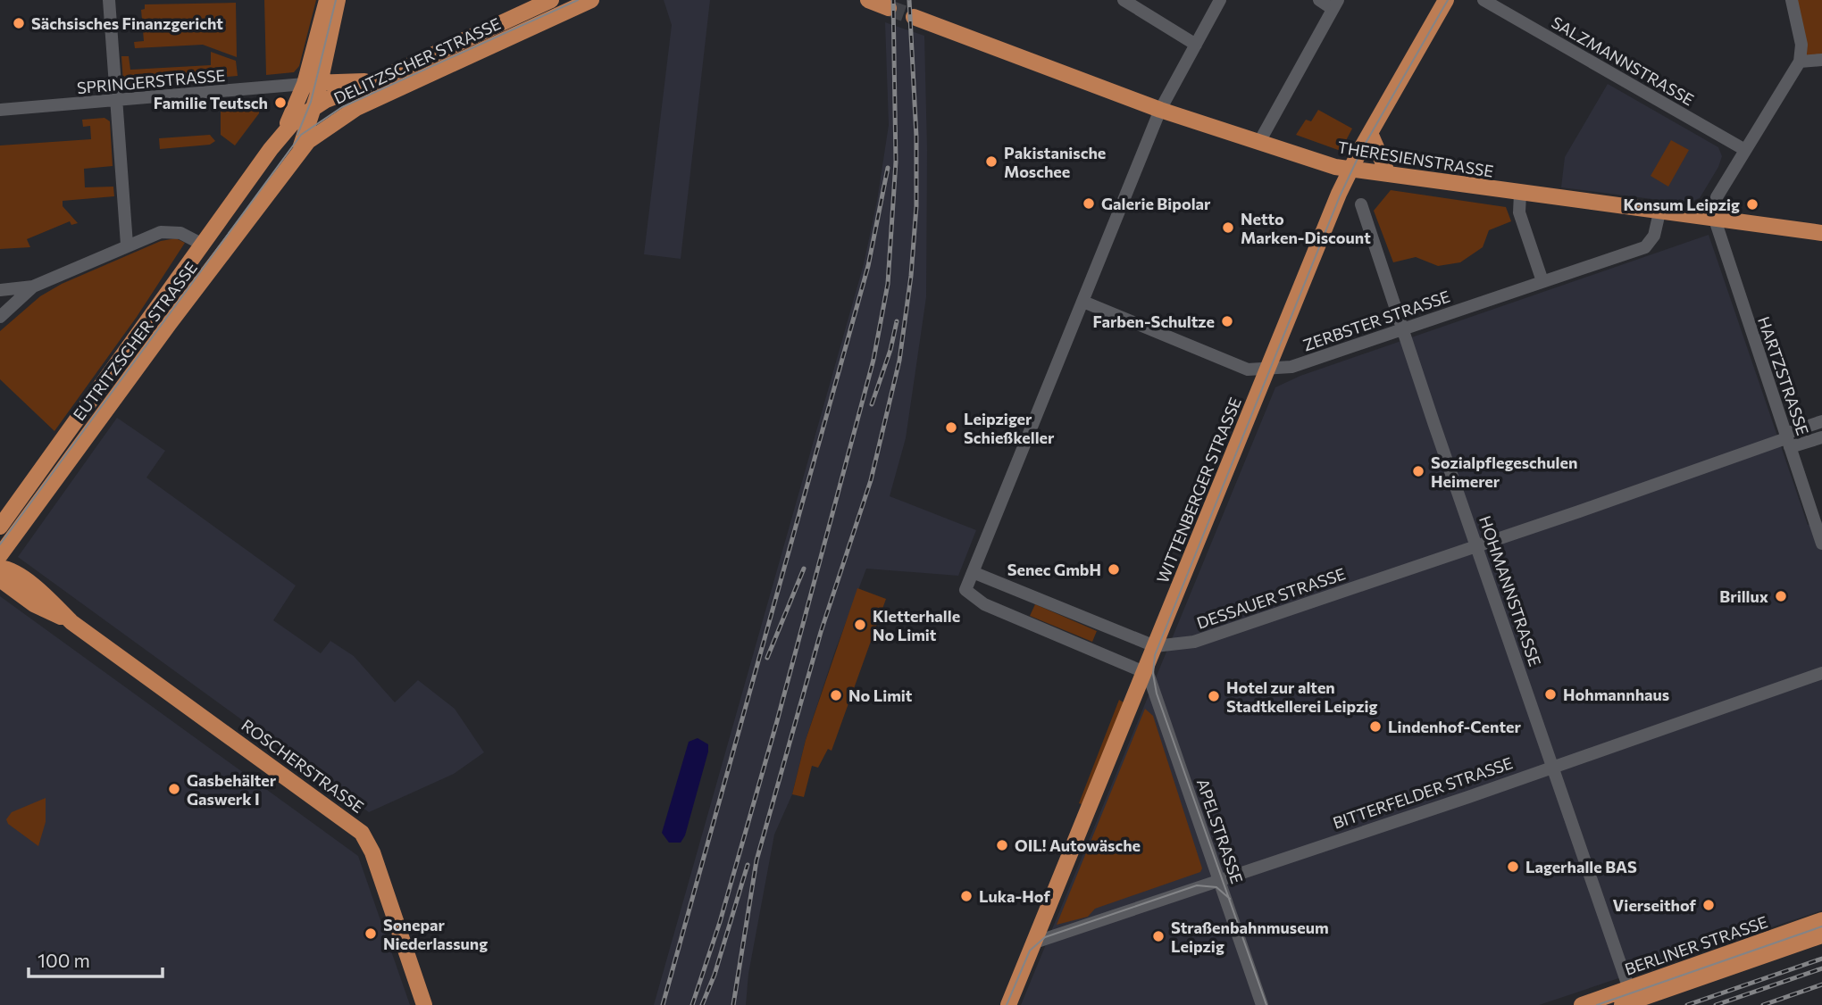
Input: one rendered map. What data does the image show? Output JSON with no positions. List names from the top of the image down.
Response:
{
  "streets": {
    "main road": [
      "DELITZSCHER STRASSE",
      "THERESIENSTRASSE",
      "EUTRITZSCHER STRASSE",
      "WITTENBERGER STRASSE",
      "ROSCHERSTRASSE",
      "BERLINER STRASSE"
    ],
    "street": [
      "SALZMANNSTRASSE",
      "SPRINGERSTRASSE",
      "ZERBSTER STRASSE",
      "HARTZSTRASSE",
      "HOHMANNSTRASSE",
      "DESSAUER STRASSE",
      "BITTERFELDER STRASSE",
      "APELSTRASSE"
    ]
  },
  "crossings": [
    ["DELITZSCHER STRASSE", "EUTRITZSCHER STRASSE"],
    ["THERESIENSTRASSE", "ZERBSTER STRASSE"],
    ["THERESIENSTRASSE", "HARTZSTRASSE"],
    ["THERESIENSTRASSE", "WITTENBERGER STRASSE"],
    ["ZERBSTER STRASSE", "WITTENBERGER STRASSE"],
    ["ZERBSTER STRASSE", "HOHMANNSTRASSE"],
    ["HARTZSTRASSE", "DESSAUER STRASSE"],
    ["WITTENBERGER STRASSE", "DESSAUER STRASSE"],
    ["WITTENBERGER STRASSE", "BITTERFELDER STRASSE"],
    ["WITTENBERGER STRASSE", "APELSTRASSE"],
    ["HOHMANNSTRASSE", "DESSAUER STRASSE"],
    ["HOHMANNSTRASSE", "BITTERFELDER STRASSE"],
    ["HOHMANNSTRASSE", "BERLINER STRASSE"],
    ["BITTERFELDER STRASSE", "APELSTRASSE"]
  ],
  "places": [
    "Sächsisches Finanzgericht",
    "Familie Teutsch",
    "Pakistanische Moschee",
    "Galerie Bipolar",
    "Konsum Leipzig",
    "Netto Marken-Discount",
    "Farben-Schultze",
    "Leipziger Schießkeller",
    "Sozialpflegeschulen Heimerer",
    "Senec GmbH",
    "Brillux",
    "Kletterhalle No Limit",
    "Hohmannhaus",
    "No Limit",
    "Hotel zur alten Stadtkellerei Leipzig",
    "Lindenhof-Center",
    "Gasbehälter Gaswerk I",
    "OIL! Autowäsche",
    "Lagerhalle BAS",
    "Luka-Hof",
    "Vierseithof",
    "Sonepar Niederlassung",
    "Straßenbahnmuseum Leipzig"
  ],
  "scale_bar": "100 m"
}
